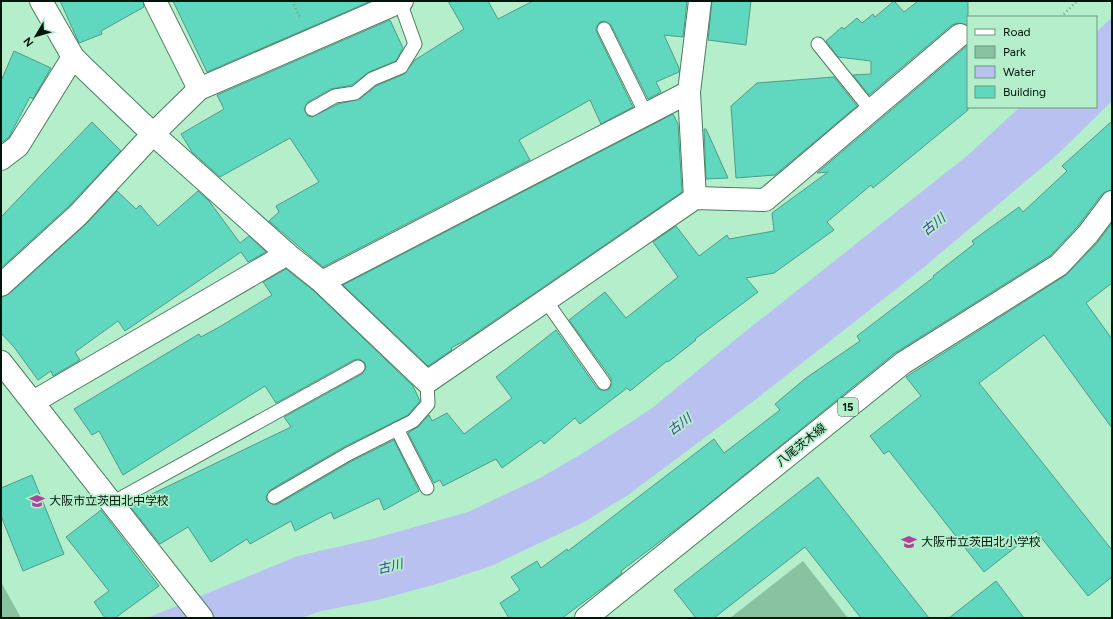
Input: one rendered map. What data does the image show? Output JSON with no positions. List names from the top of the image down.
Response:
{
  "streets": {
    "street": ["15", "八尾茨木線"]
  },
  "water": ["古川"],
  "places": {
    "school or university": ["大阪市立茨田北中学校", "大阪市立茨田北小学校"]
  },
  "legend": [
    "Road",
    "Park",
    "Water",
    "Building"
  ],
  "north": "bottom left"
}
